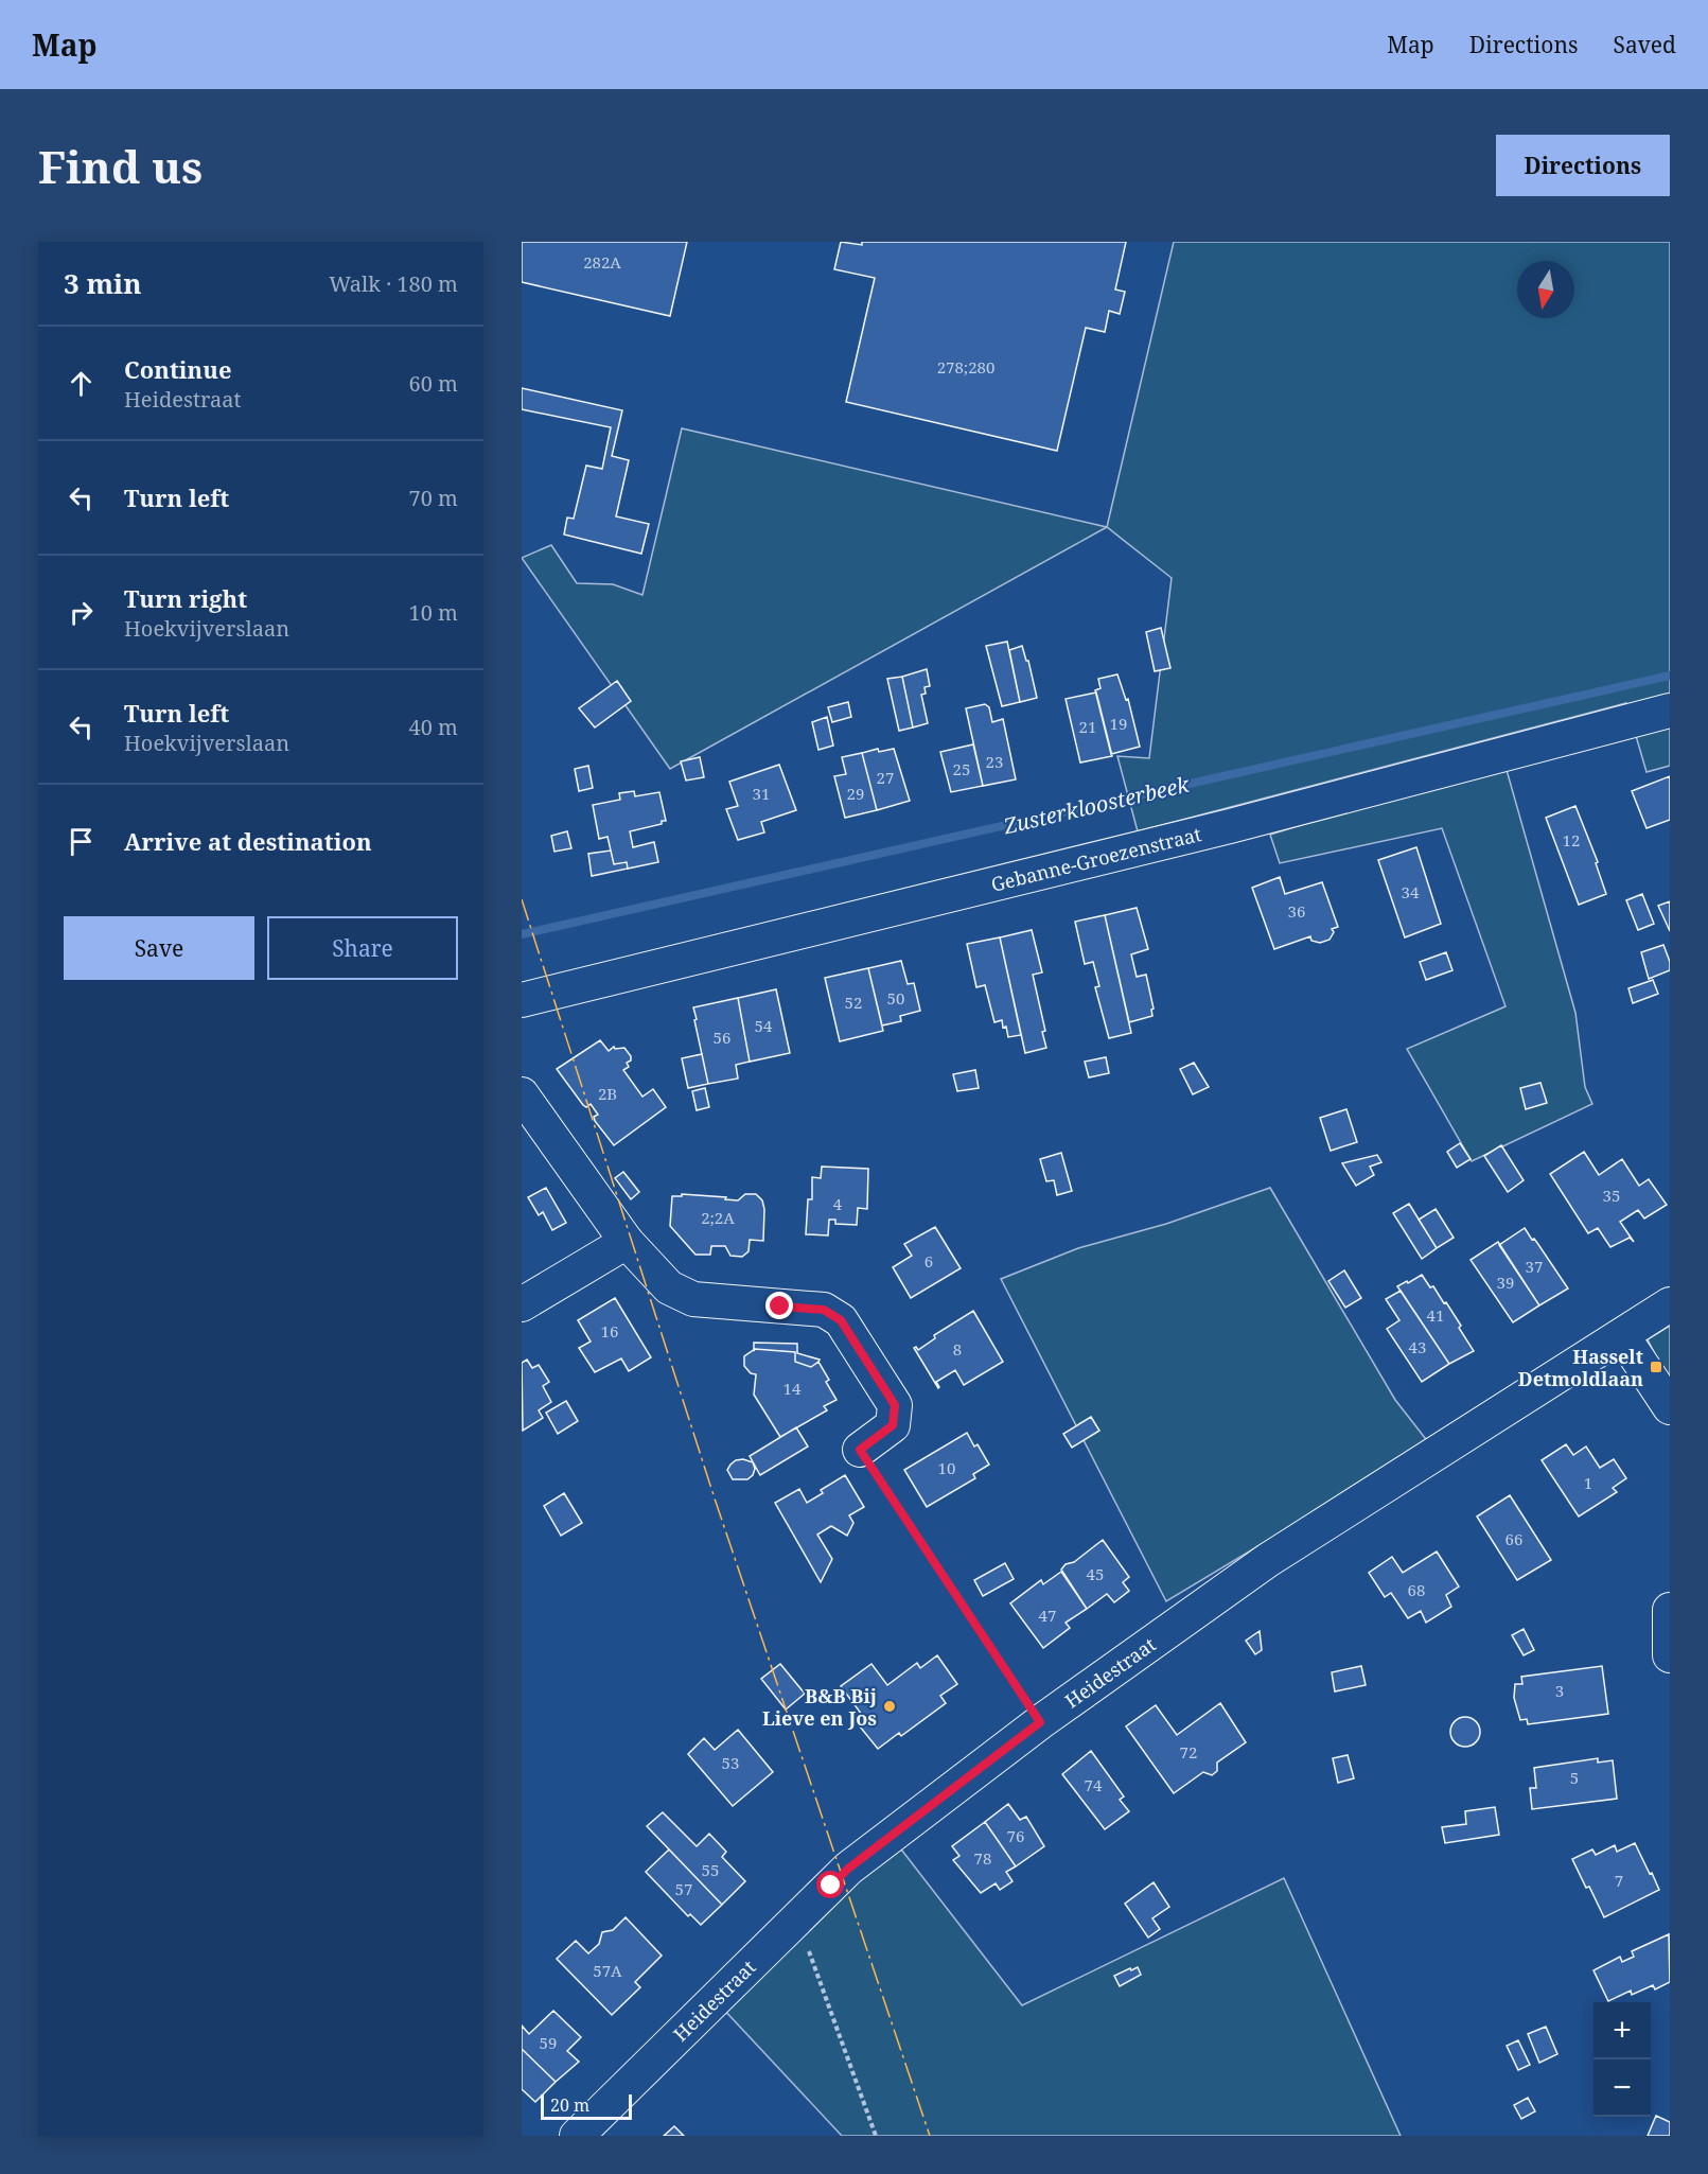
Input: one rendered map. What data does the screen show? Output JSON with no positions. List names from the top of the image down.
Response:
{
  "streets": {
    "street": ["Gebanne-Groezenstraat", "Heidestraat"]
  },
  "water": ["Zusterkloosterbeek"],
  "places": {
    "transit": ["Hasselt Detmoldlaan"],
    "other": ["B&B Bij Lieve en Jos"]
  },
  "house_numbers": [
    "282A",
    "278;280",
    "19",
    "21",
    "23",
    "25",
    "27",
    "31",
    "29",
    "12",
    "34",
    "36",
    "50",
    "52",
    "54",
    "56",
    "2B",
    "35",
    "4",
    "2;2A",
    "6",
    "37",
    "39",
    "41",
    "16",
    "43",
    "8",
    "14",
    "10",
    "1",
    "66",
    "45",
    "68",
    "47",
    "3",
    "72",
    "53",
    "5",
    "74",
    "76",
    "78",
    "55",
    "7",
    "57",
    "57A",
    "59"
  ],
  "scale_bar": "20 m",
  "north": "bottom",
  "page": {
    "header": "Map",
    "nav": ["Map", "Directions", "Saved"],
    "buttons": [
      "Directions",
      ["Save", "Share"]
    ],
    "title": "Find us",
    "heading": ["3 min", "Walk · 180 m"],
    "list": [
      ["Continue", "Heidestraat", "60 m"],
      ["Turn left", "70 m"],
      ["Turn right", "Hoekvijverslaan", "10 m"],
      ["Turn left", "Hoekvijverslaan", "40 m"],
      "Arrive at destination"
    ],
    "map_buttons": ["+", "−"],
    "scale": "20 m"
  }
}
